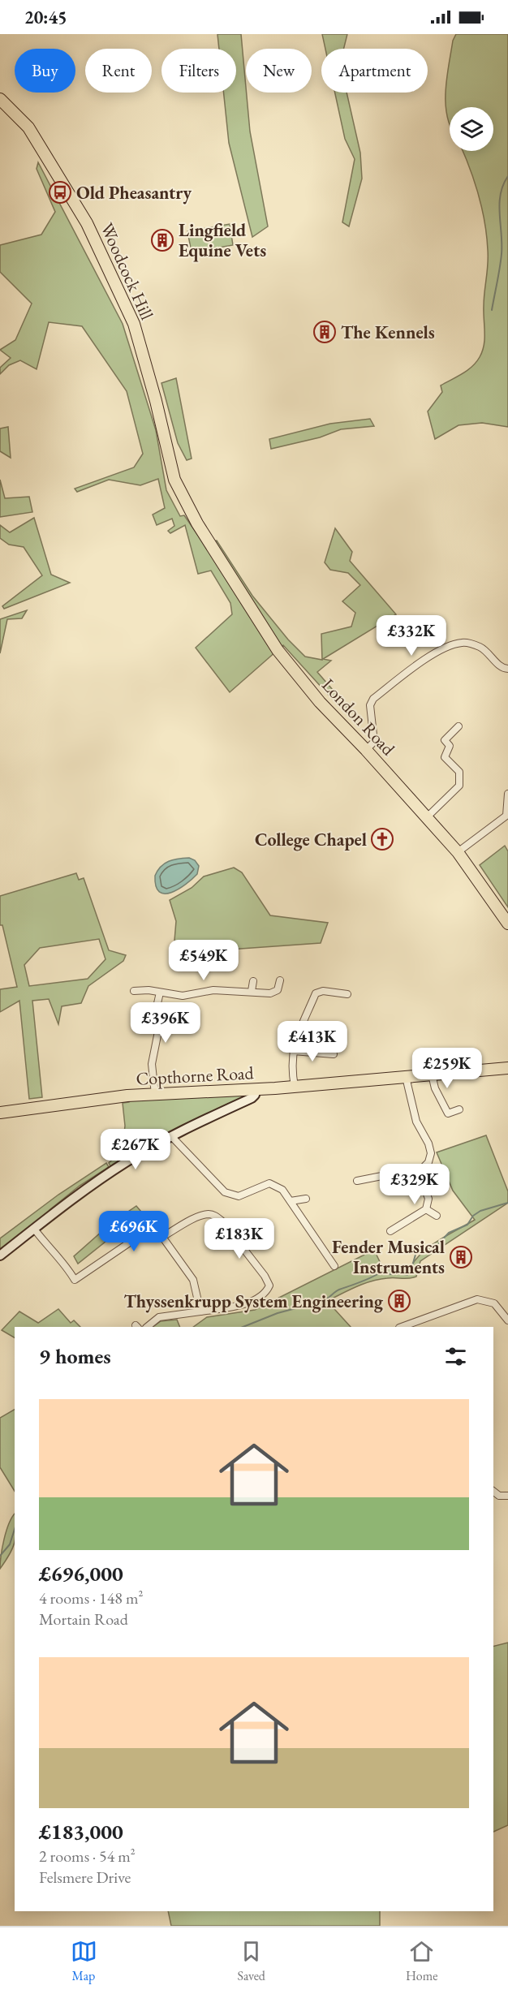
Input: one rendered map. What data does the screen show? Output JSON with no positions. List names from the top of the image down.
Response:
{
  "streets": {
    "highway": ["Woodcock Hill", "London Road", "Copthorne Road"]
  },
  "crossings": [
    ["Woodcock Hill", "London Road"]
  ],
  "places": {
    "bus stop": ["Old Pheasantry"],
    "building": [
      "Lingfield Equine Vets",
      "The Kennels",
      "Fender Musical Instruments",
      "Thyssenkrupp System Engineering"
    ],
    "church": ["College Chapel"]
  },
  "page": {
    "status": "20:45",
    "chip": [
      "Buy",
      "Rent",
      "Filters",
      "New",
      "Apartment"
    ],
    "price": [
      "£332K",
      "£549K",
      "£396K",
      "£413K",
      "£259K",
      "£267K",
      "£329K",
      "£696K",
      "£183K"
    ],
    "heading": "9 homes",
    "list": [
      {
        "name": "£696,000",
        "note": "4 rooms · 148 m² · Mortain Road"
      },
      {
        "name": "£183,000",
        "note": "2 rooms · 54 m² · Felsmere Drive"
      }
    ],
    "tabs": ["Map", "Saved", "Home"]
  }
}
